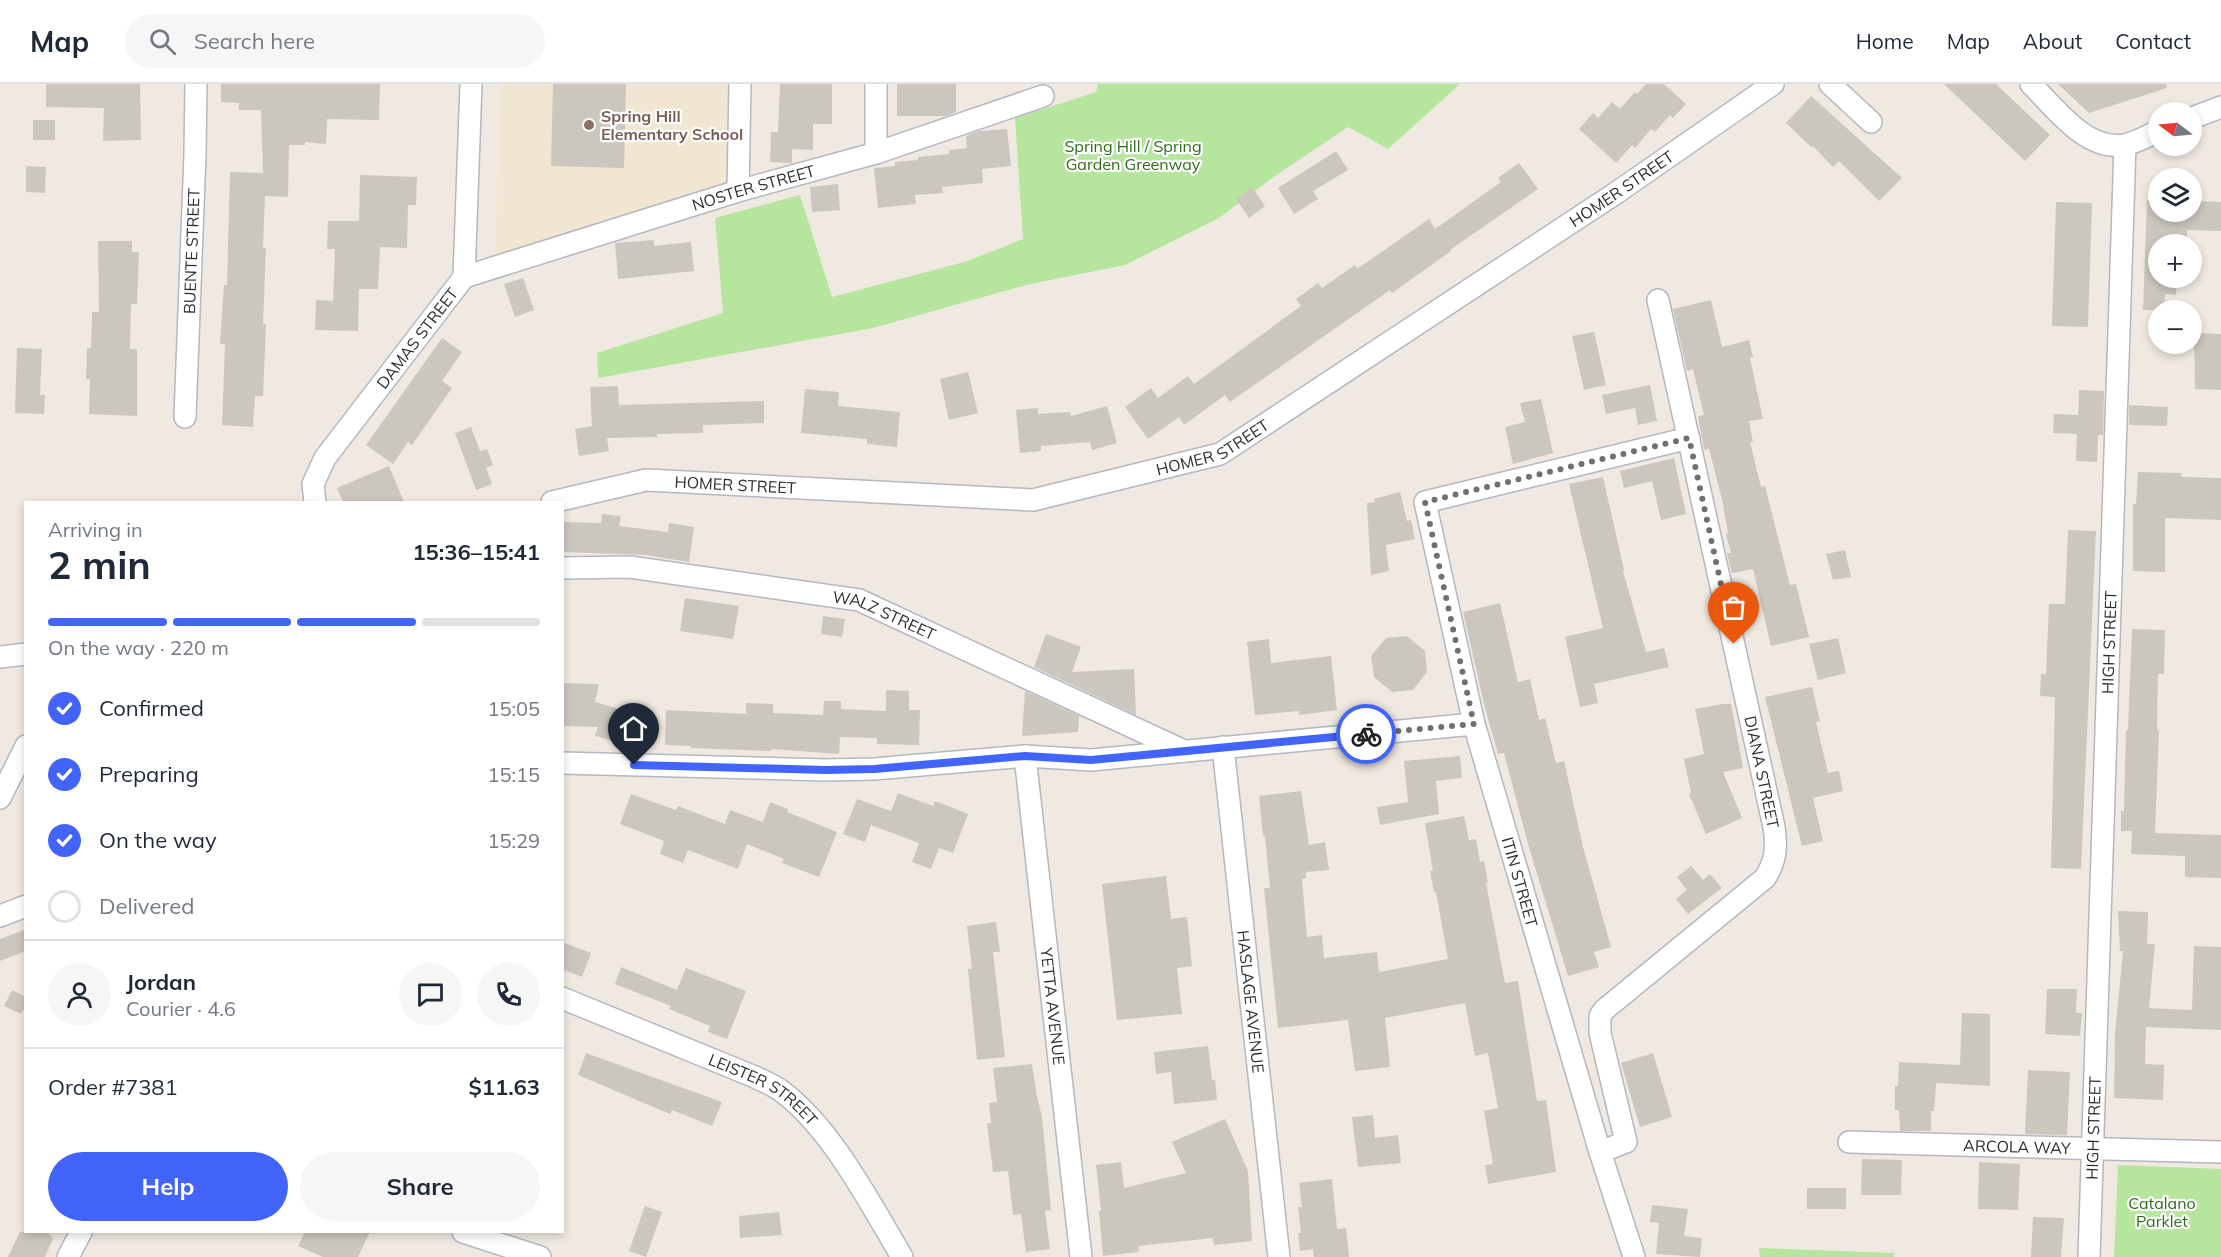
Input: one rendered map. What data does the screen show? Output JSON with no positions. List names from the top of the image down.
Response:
{
  "streets": {
    "street": [
      "NOSTER STREET",
      "HOMER STREET",
      "BUENTE STREET",
      "DAMAS STREET",
      "WALZ STREET",
      "HIGH STREET",
      "DIANA STREET",
      "ITIN STREET",
      "HASLAGE AVENUE",
      "YETTA AVENUE",
      "LEISTER STREET",
      "ARCOLA WAY"
    ]
  },
  "crossings": [
    ["NOSTER STREET", "DAMAS STREET"],
    ["HIGH STREET", "ARCOLA WAY"],
    ["DIANA STREET", "ITIN STREET"]
  ],
  "parks": ["Spring Hill / Spring Garden Greenway", "Catalano Parklet"],
  "places": ["Spring Hill Elementary School"],
  "north": "left",
  "page": {
    "header": "Map",
    "search": "Search here",
    "nav": [
      "Home",
      "Map",
      "About",
      "Contact"
    ],
    "map_buttons": ["+", "−"],
    "heading": ["2 min", "Arriving in", "15:36–15:41"],
    "panel": [
      "Jordan",
      "Courier · 4.6",
      "Order #7381",
      "$11.63"
    ],
    "bar": "On the way · 220 m",
    "list": [
      ["Confirmed", "15:05"],
      ["Preparing", "15:15"],
      ["On the way", "15:29"],
      "Delivered"
    ],
    "buttons": ["Help", "Share"]
  }
}
